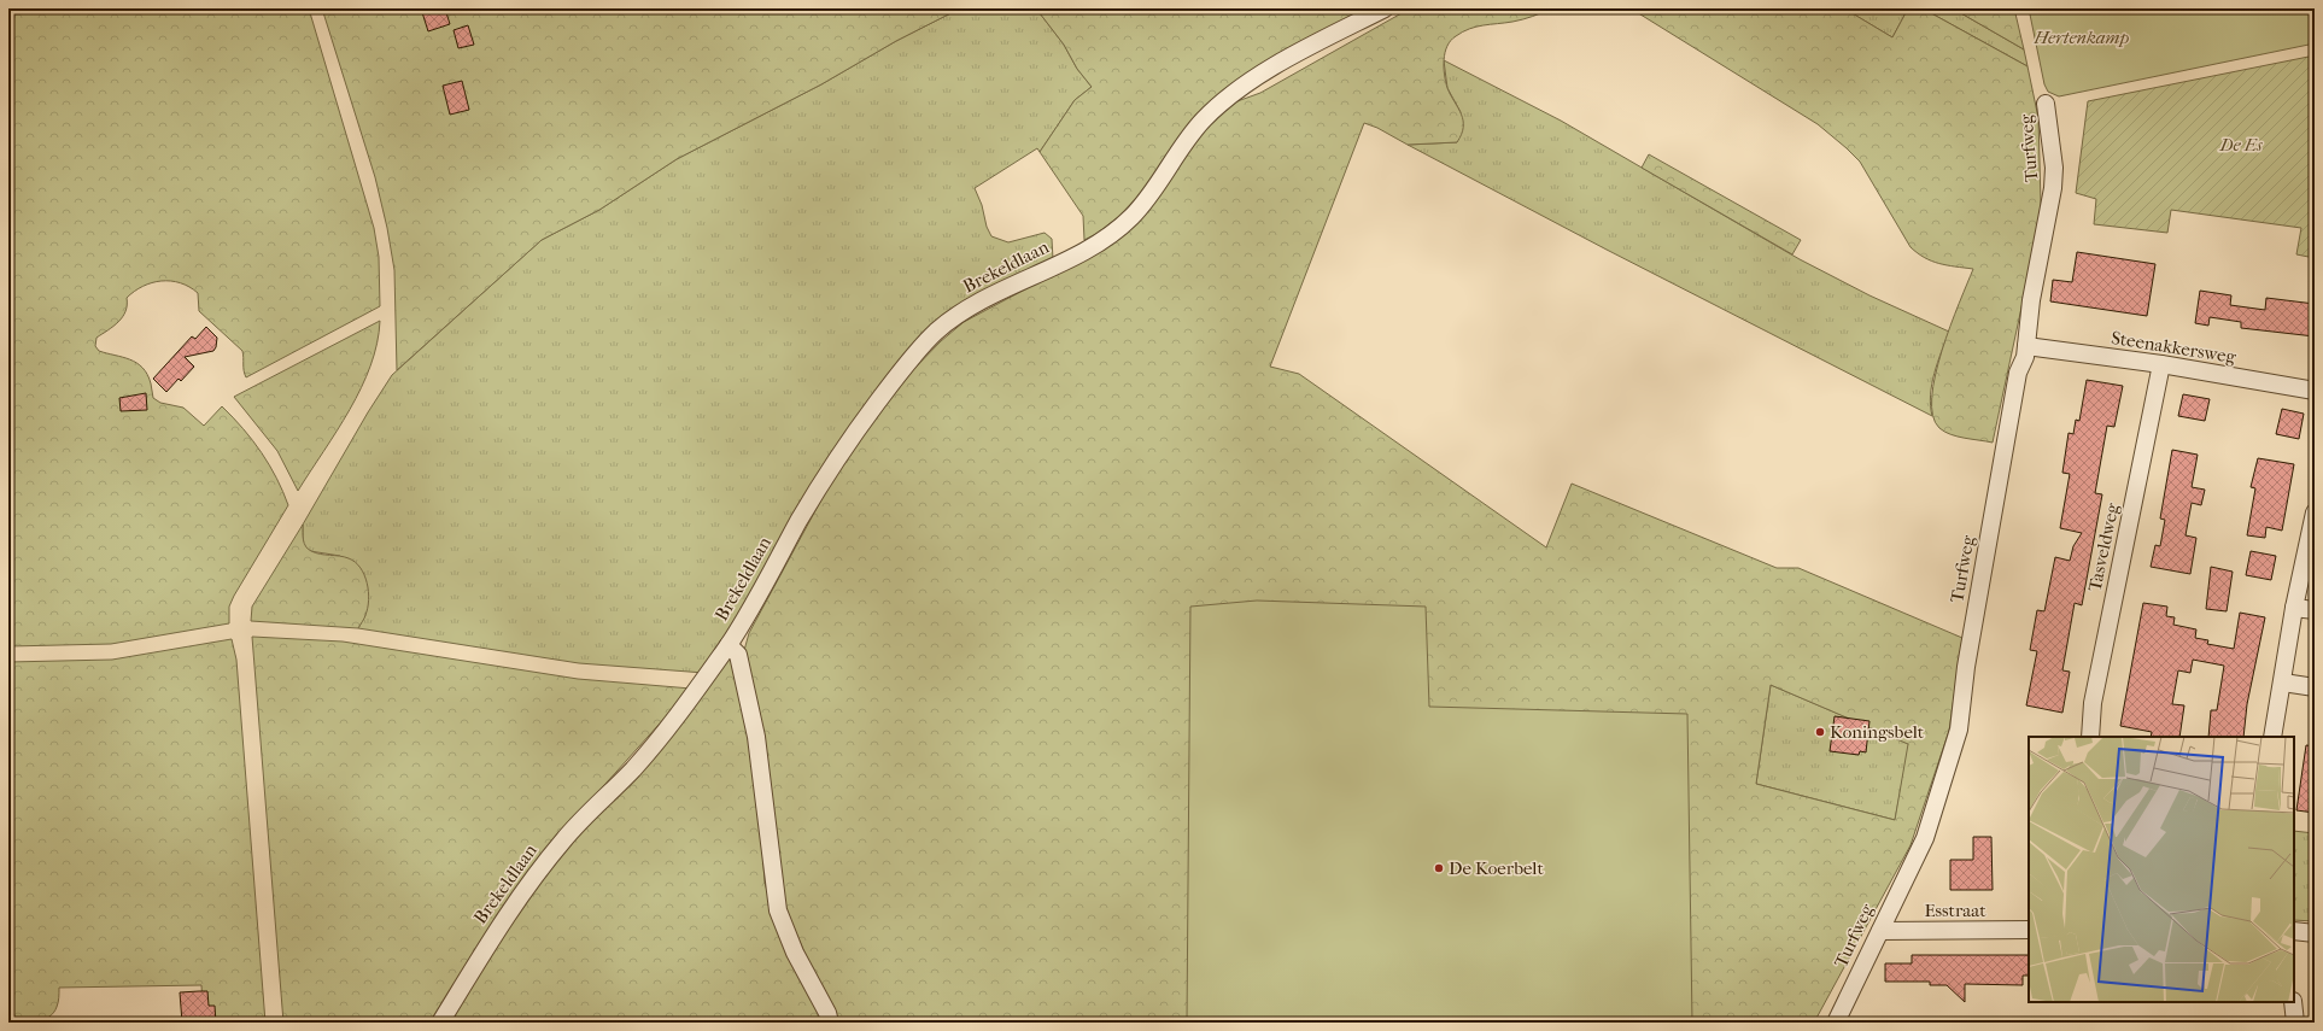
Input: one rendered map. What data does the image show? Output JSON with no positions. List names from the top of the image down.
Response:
{
  "streets": {
    "street": [
      "Turfweg",
      "Brekeldlaan",
      "Steenakkersweg",
      "Tasveldweg",
      "Esstraat"
    ]
  },
  "crossings": [
    ["Turfweg", "Steenakkersweg"],
    ["Turfweg", "Esstraat"],
    ["Steenakkersweg", "Tasveldweg"]
  ],
  "parks": ["Hertenkamp", "De Es"],
  "places": ["Koningsbelt", "De Koerbelt"]
}
